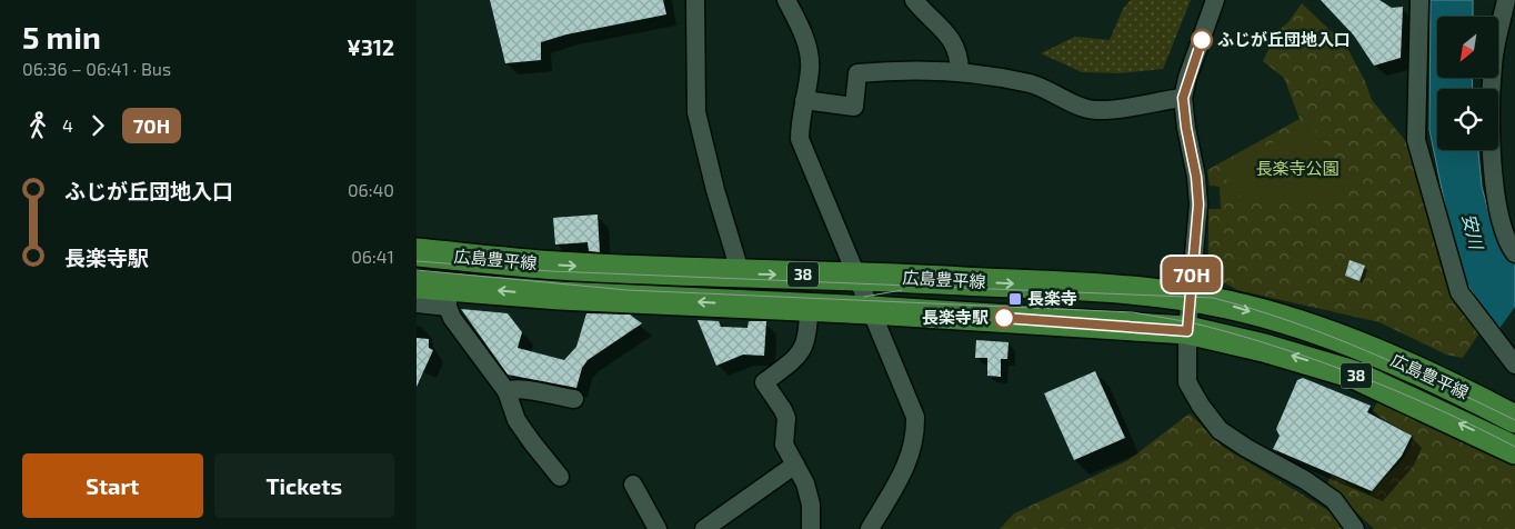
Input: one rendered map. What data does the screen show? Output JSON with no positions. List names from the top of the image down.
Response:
{
  "streets": {
    "main road": ["広島豊平線", "38"]
  },
  "water": ["安川"],
  "parks": ["長楽寺公園"],
  "places": {
    "other": ["ふじが丘団地入口", "長楽寺駅"],
    "transit": ["長楽寺"]
  },
  "lines": ["bus line 70H"],
  "north": "bottom left",
  "page": {
    "heading": ["5 min", "06:36 – 06:41 · Bus", "¥312"],
    "on_map": "70H",
    "legs": ["4", "70H"],
    "list": [
      {
        "name": "ふじが丘団地入口",
        "value": "06:40"
      },
      {
        "name": "長楽寺駅",
        "value": "06:41"
      }
    ],
    "buttons": ["Start", "Tickets"]
  }
}
